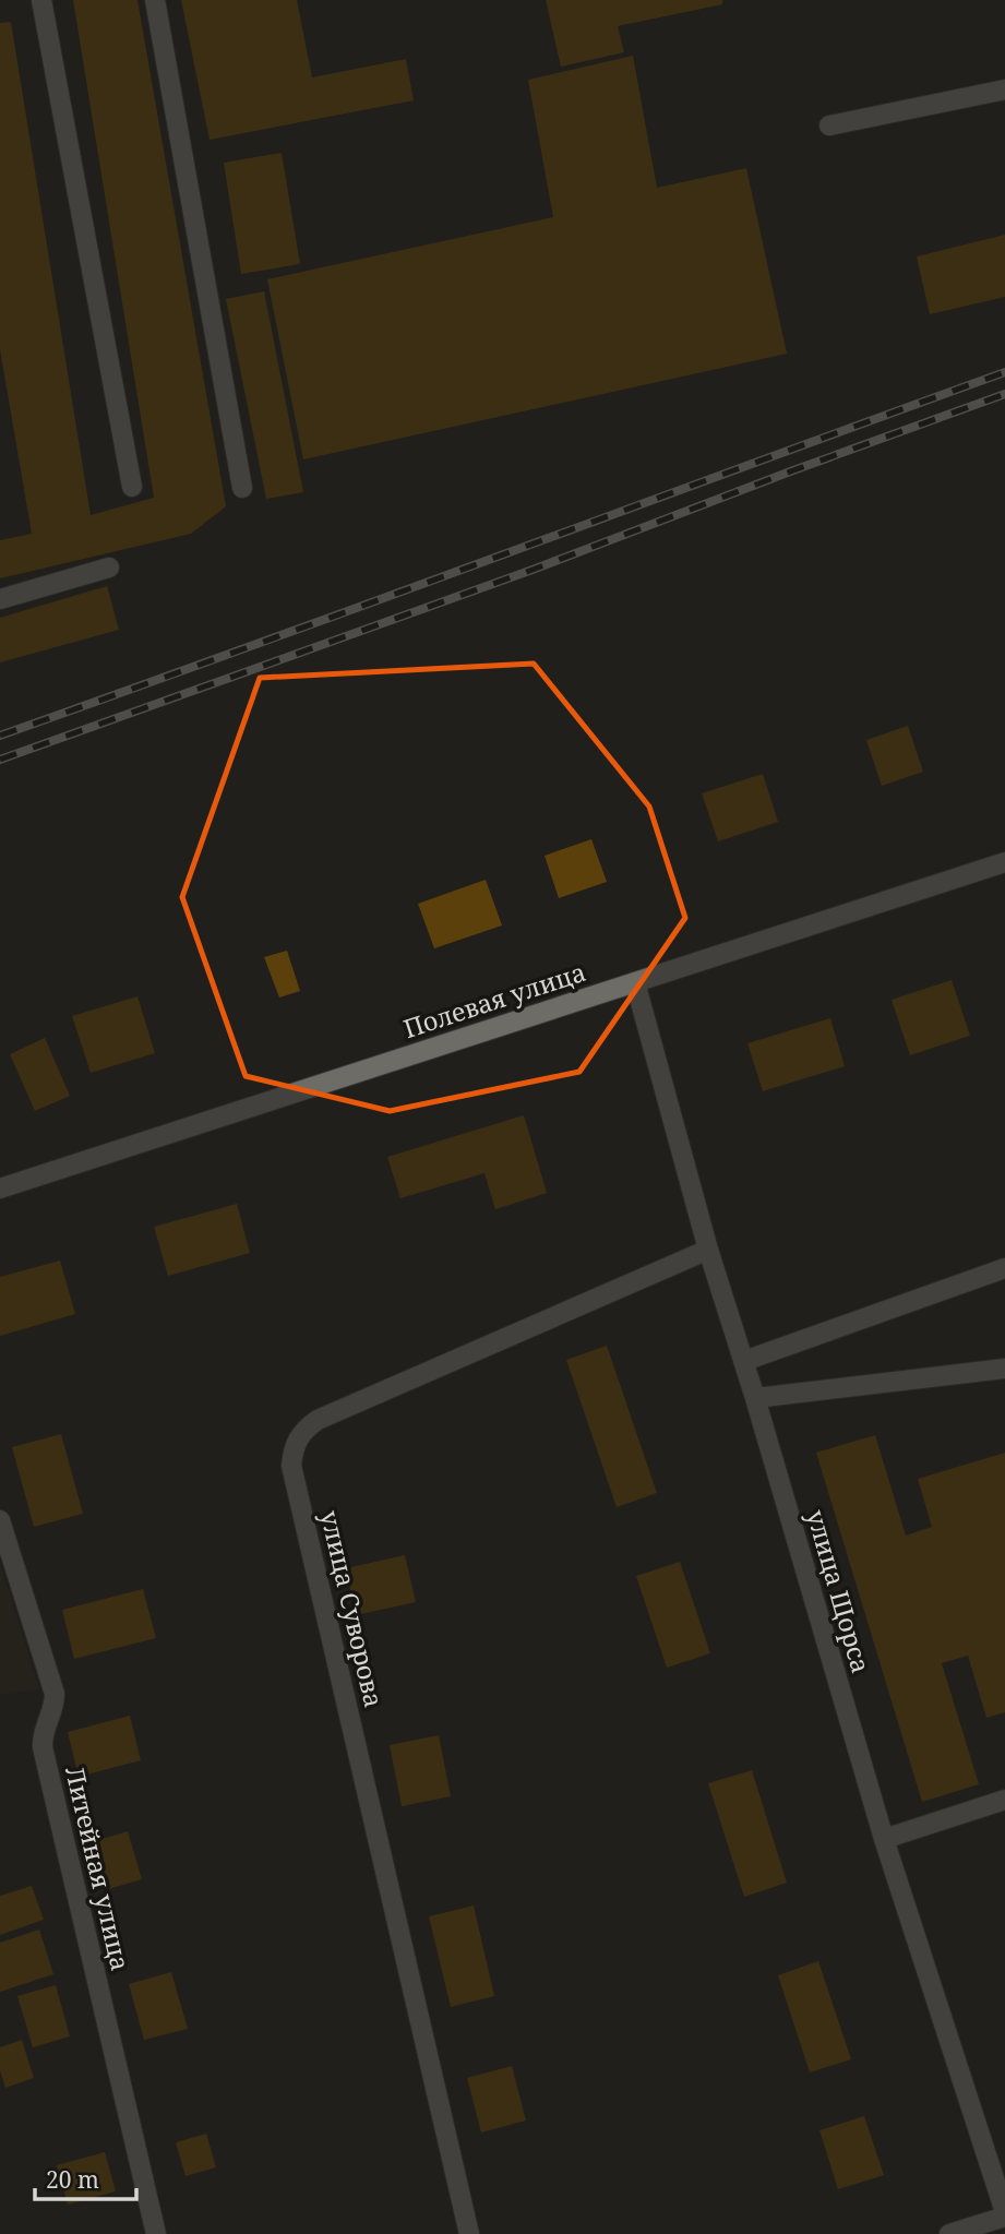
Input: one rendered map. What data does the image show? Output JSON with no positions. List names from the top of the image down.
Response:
{
  "streets": {
    "street": [
      "Полевая улица",
      "улица Щорса",
      "улица Суворова",
      "Литейная улица"
    ]
  },
  "crossings": [
    ["Полевая улица", "улица Щорса"],
    ["улица Щорса", "улица Суворова"]
  ],
  "scale_bar": "20 m"
}
